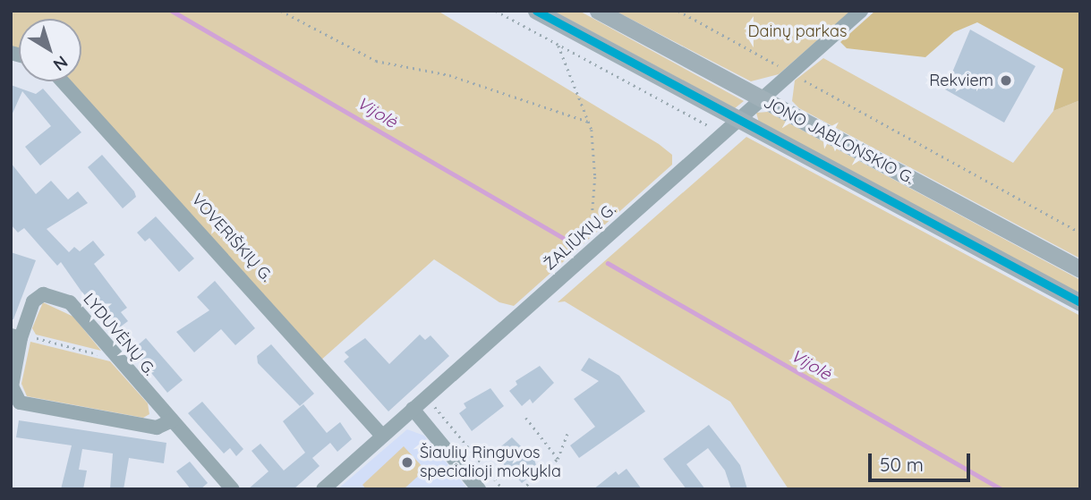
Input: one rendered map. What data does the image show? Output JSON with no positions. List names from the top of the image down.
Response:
{
  "streets": {
    "main road": ["JONO JABLONSKIO G."],
    "street": ["ŽALIŪKIŲ G.", "VOVERIŠKIŲ G.", "LYDUVĖNŲ G."]
  },
  "crossings": [
    ["JONO JABLONSKIO G.", "ŽALIŪKIŲ G."],
    ["ŽALIŪKIŲ G.", "VOVERIŠKIŲ G."]
  ],
  "water": ["Vijolė"],
  "parks": ["Dainų parkas"],
  "places": ["Rekviem", "Šiaulių Ringuvos specialioji mokykla"],
  "scale_bar": "50 m",
  "north": "bottom right"
}
